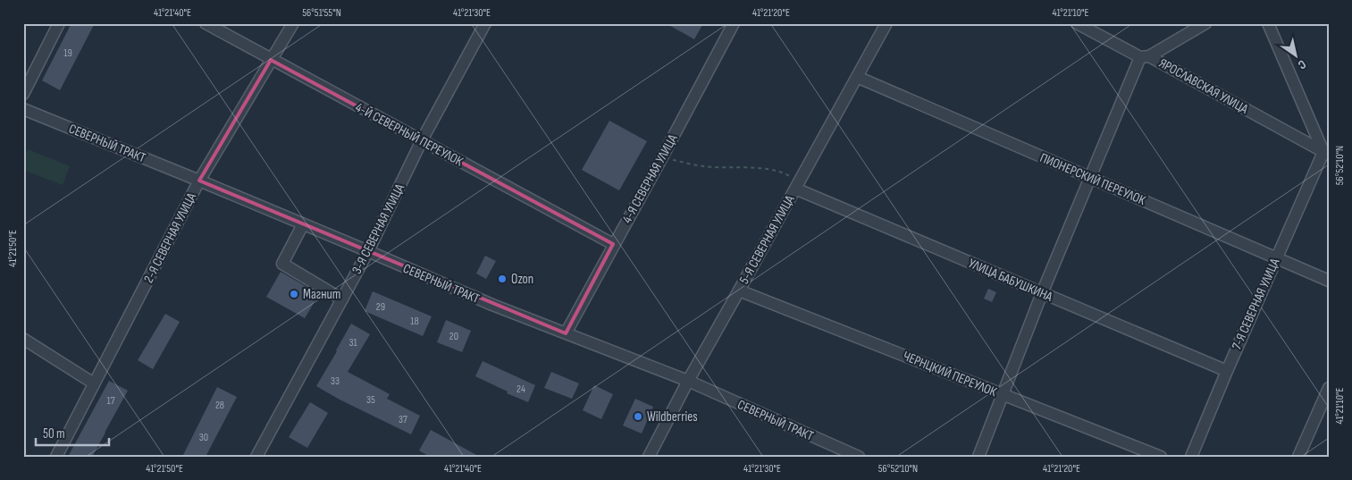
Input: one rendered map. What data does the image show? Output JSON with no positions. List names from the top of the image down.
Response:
{
  "streets": {
    "street": [
      "ЯРОСЛАВСКАЯ УЛИЦА",
      "4-Й СЕВЕРНЫЙ ПЕРЕУЛОК",
      "СЕВЕРНЫЙ ТРАКТ",
      "4-Я СЕВЕРНАЯ УЛИЦА",
      "ПИОНЕРСКИЙ ПЕРЕУЛОК",
      "3-Я СЕВЕРНАЯ УЛИЦА",
      "2-Я СЕВЕРНАЯ УЛИЦА",
      "5-Я СЕВЕРНАЯ УЛИЦА",
      "УЛИЦА БАБУШКИНА",
      "7-Я СЕВЕРНАЯ УЛИЦА",
      "ЧЕРНЦКИЙ ПЕРЕУЛОК"
    ]
  },
  "crossings": [
    ["ЯРОСЛАВСКАЯ УЛИЦА", "7-Я СЕВЕРНАЯ УЛИЦА"],
    ["4-Й СЕВЕРНЫЙ ПЕРЕУЛОК", "4-Я СЕВЕРНАЯ УЛИЦА"],
    ["4-Й СЕВЕРНЫЙ ПЕРЕУЛОК", "3-Я СЕВЕРНАЯ УЛИЦА"],
    ["4-Й СЕВЕРНЫЙ ПЕРЕУЛОК", "2-Я СЕВЕРНАЯ УЛИЦА"],
    ["СЕВЕРНЫЙ ТРАКТ", "4-Я СЕВЕРНАЯ УЛИЦА"],
    ["СЕВЕРНЫЙ ТРАКТ", "3-Я СЕВЕРНАЯ УЛИЦА"],
    ["СЕВЕРНЫЙ ТРАКТ", "2-Я СЕВЕРНАЯ УЛИЦА"],
    ["СЕВЕРНЫЙ ТРАКТ", "5-Я СЕВЕРНАЯ УЛИЦА"],
    ["ПИОНЕРСКИЙ ПЕРЕУЛОК", "5-Я СЕВЕРНАЯ УЛИЦА"],
    ["ПИОНЕРСКИЙ ПЕРЕУЛОК", "7-Я СЕВЕРНАЯ УЛИЦА"],
    ["5-Я СЕВЕРНАЯ УЛИЦА", "УЛИЦА БАБУШКИНА"],
    ["5-Я СЕВЕРНАЯ УЛИЦА", "ЧЕРНЦКИЙ ПЕРЕУЛОК"],
    ["УЛИЦА БАБУШКИНА", "7-Я СЕВЕРНАЯ УЛИЦА"]
  ],
  "places": ["Ozon", "Магнит", "Wildberries"],
  "house_numbers": [
    "19",
    "29",
    "18",
    "20",
    "31",
    "33",
    "24",
    "35",
    "17",
    "28",
    "37",
    "30"
  ],
  "scale_bar": "50 m",
  "north": "bottom right",
  "coordinates": [
    "41°21'40\"E",
    "56°51'55\"N",
    "41°21'30\"E",
    "41°21'20\"E",
    "41°21'10\"E",
    "56°52'10\"N",
    "41°21'50\"E"
  ]
}
